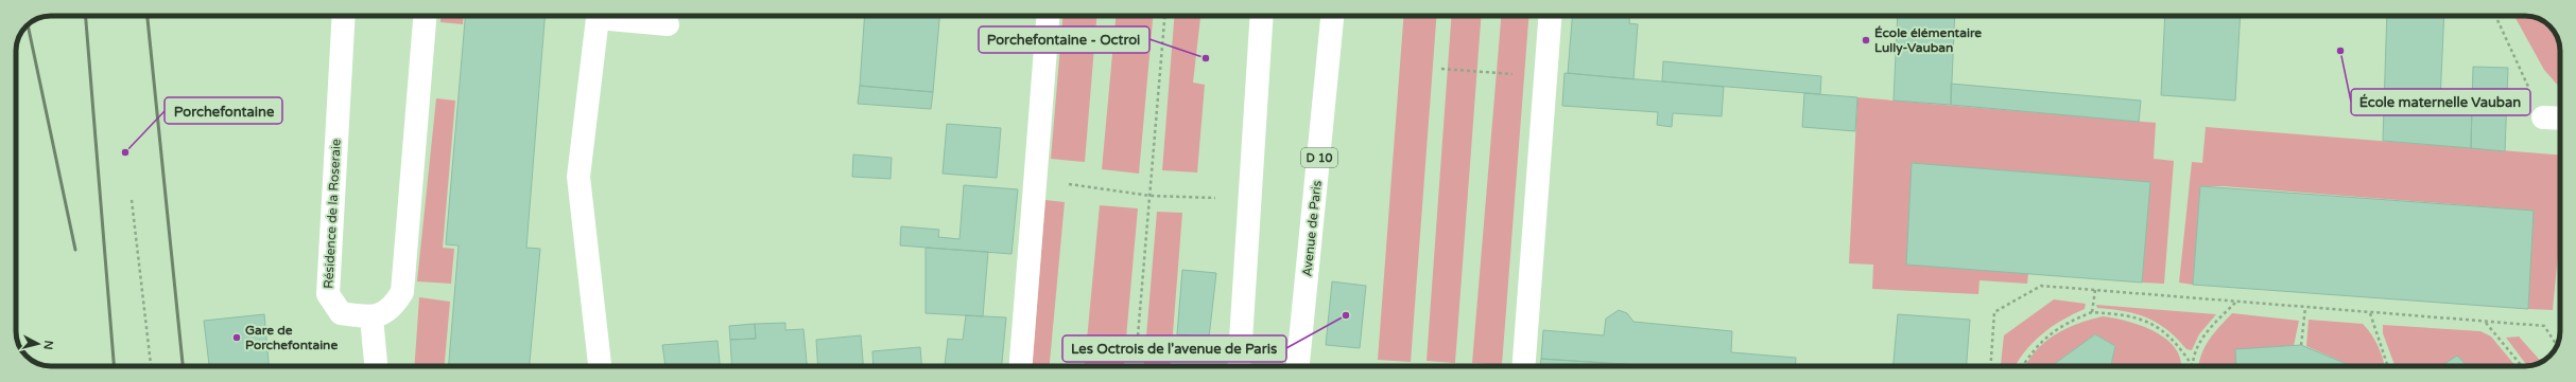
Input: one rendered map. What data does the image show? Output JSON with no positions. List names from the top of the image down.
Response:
{
  "streets": {
    "street": ["D 10", "Résidence de la Roseraie", "Avenue de Paris"]
  },
  "places": [
    "École élémentaire Lully-Vauban",
    "École maternelle Vauban",
    "Porchefontaine - Octroi",
    "Porchefontaine",
    "Les Octrois de l'avenue de Paris",
    "Gare de Porchefontaine"
  ],
  "north": "right"
}
